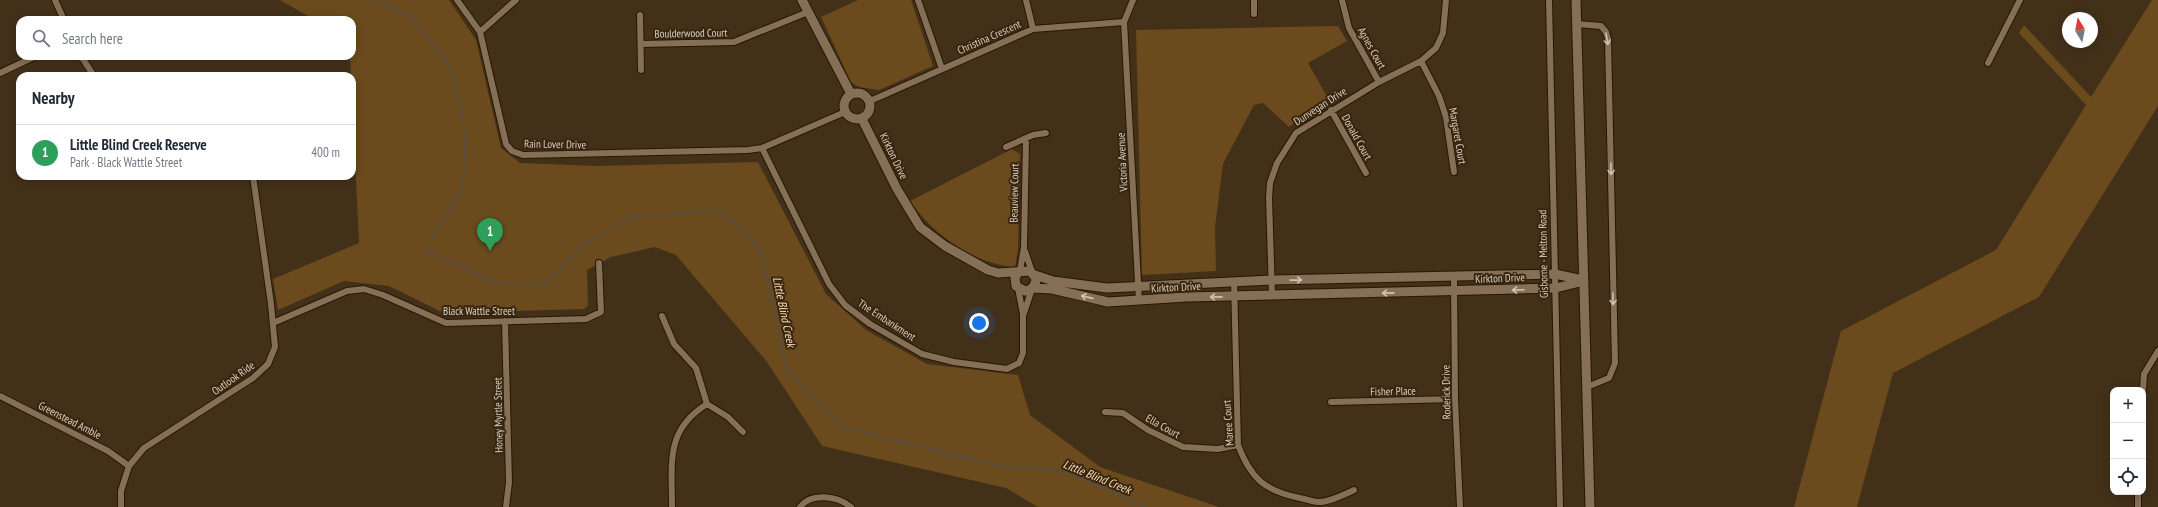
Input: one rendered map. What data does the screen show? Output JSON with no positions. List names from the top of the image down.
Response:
{
  "streets": {
    "street": [
      "Boulderwood Court",
      "Christina Crescent",
      "Agnes Court",
      "Dunvegan Drive",
      "Margaret Court",
      "Donald Court",
      "Rain Lover Drive",
      "Kirkton Drive",
      "Victoria Avenue",
      "Beauview Court",
      "Gisborne - Melton Road",
      "Black Wattle Street",
      "The Embankment",
      "Outlook Ride",
      "Fisher Place",
      "Roderick Drive",
      "Honey Myrtle Street",
      "Greenstead Amble",
      "Maree Court",
      "Ella Court"
    ]
  },
  "crossings": [
    ["Christina Crescent", "Kirkton Drive"],
    ["Christina Crescent", "Victoria Avenue"],
    ["Agnes Court", "Dunvegan Drive"],
    ["Dunvegan Drive", "Margaret Court"],
    ["Dunvegan Drive", "Donald Court"],
    ["Dunvegan Drive", "Kirkton Drive"],
    ["Rain Lover Drive", "The Embankment"],
    ["Kirkton Drive", "Victoria Avenue"],
    ["Kirkton Drive", "Beauview Court"],
    ["Kirkton Drive", "Gisborne - Melton Road"],
    ["Kirkton Drive", "The Embankment"],
    ["Kirkton Drive", "Roderick Drive"],
    ["Kirkton Drive", "Maree Court"],
    ["Beauview Court", "The Embankment"],
    ["Black Wattle Street", "Outlook Ride"],
    ["Black Wattle Street", "Honey Myrtle Street"],
    ["Outlook Ride", "Greenstead Amble"],
    ["Fisher Place", "Roderick Drive"],
    ["Maree Court", "Ella Court"]
  ],
  "water": ["Little Blind Creek"],
  "north": "top",
  "page": {
    "search": "Search here",
    "heading": "Nearby",
    "list": [
      {
        "mark": "1",
        "name": "Little Blind Creek Reserve",
        "note": "Park · Black Wattle Street",
        "value": "400 m"
      }
    ],
    "pins": "1",
    "map_buttons": ["+", "−"]
  }
}
